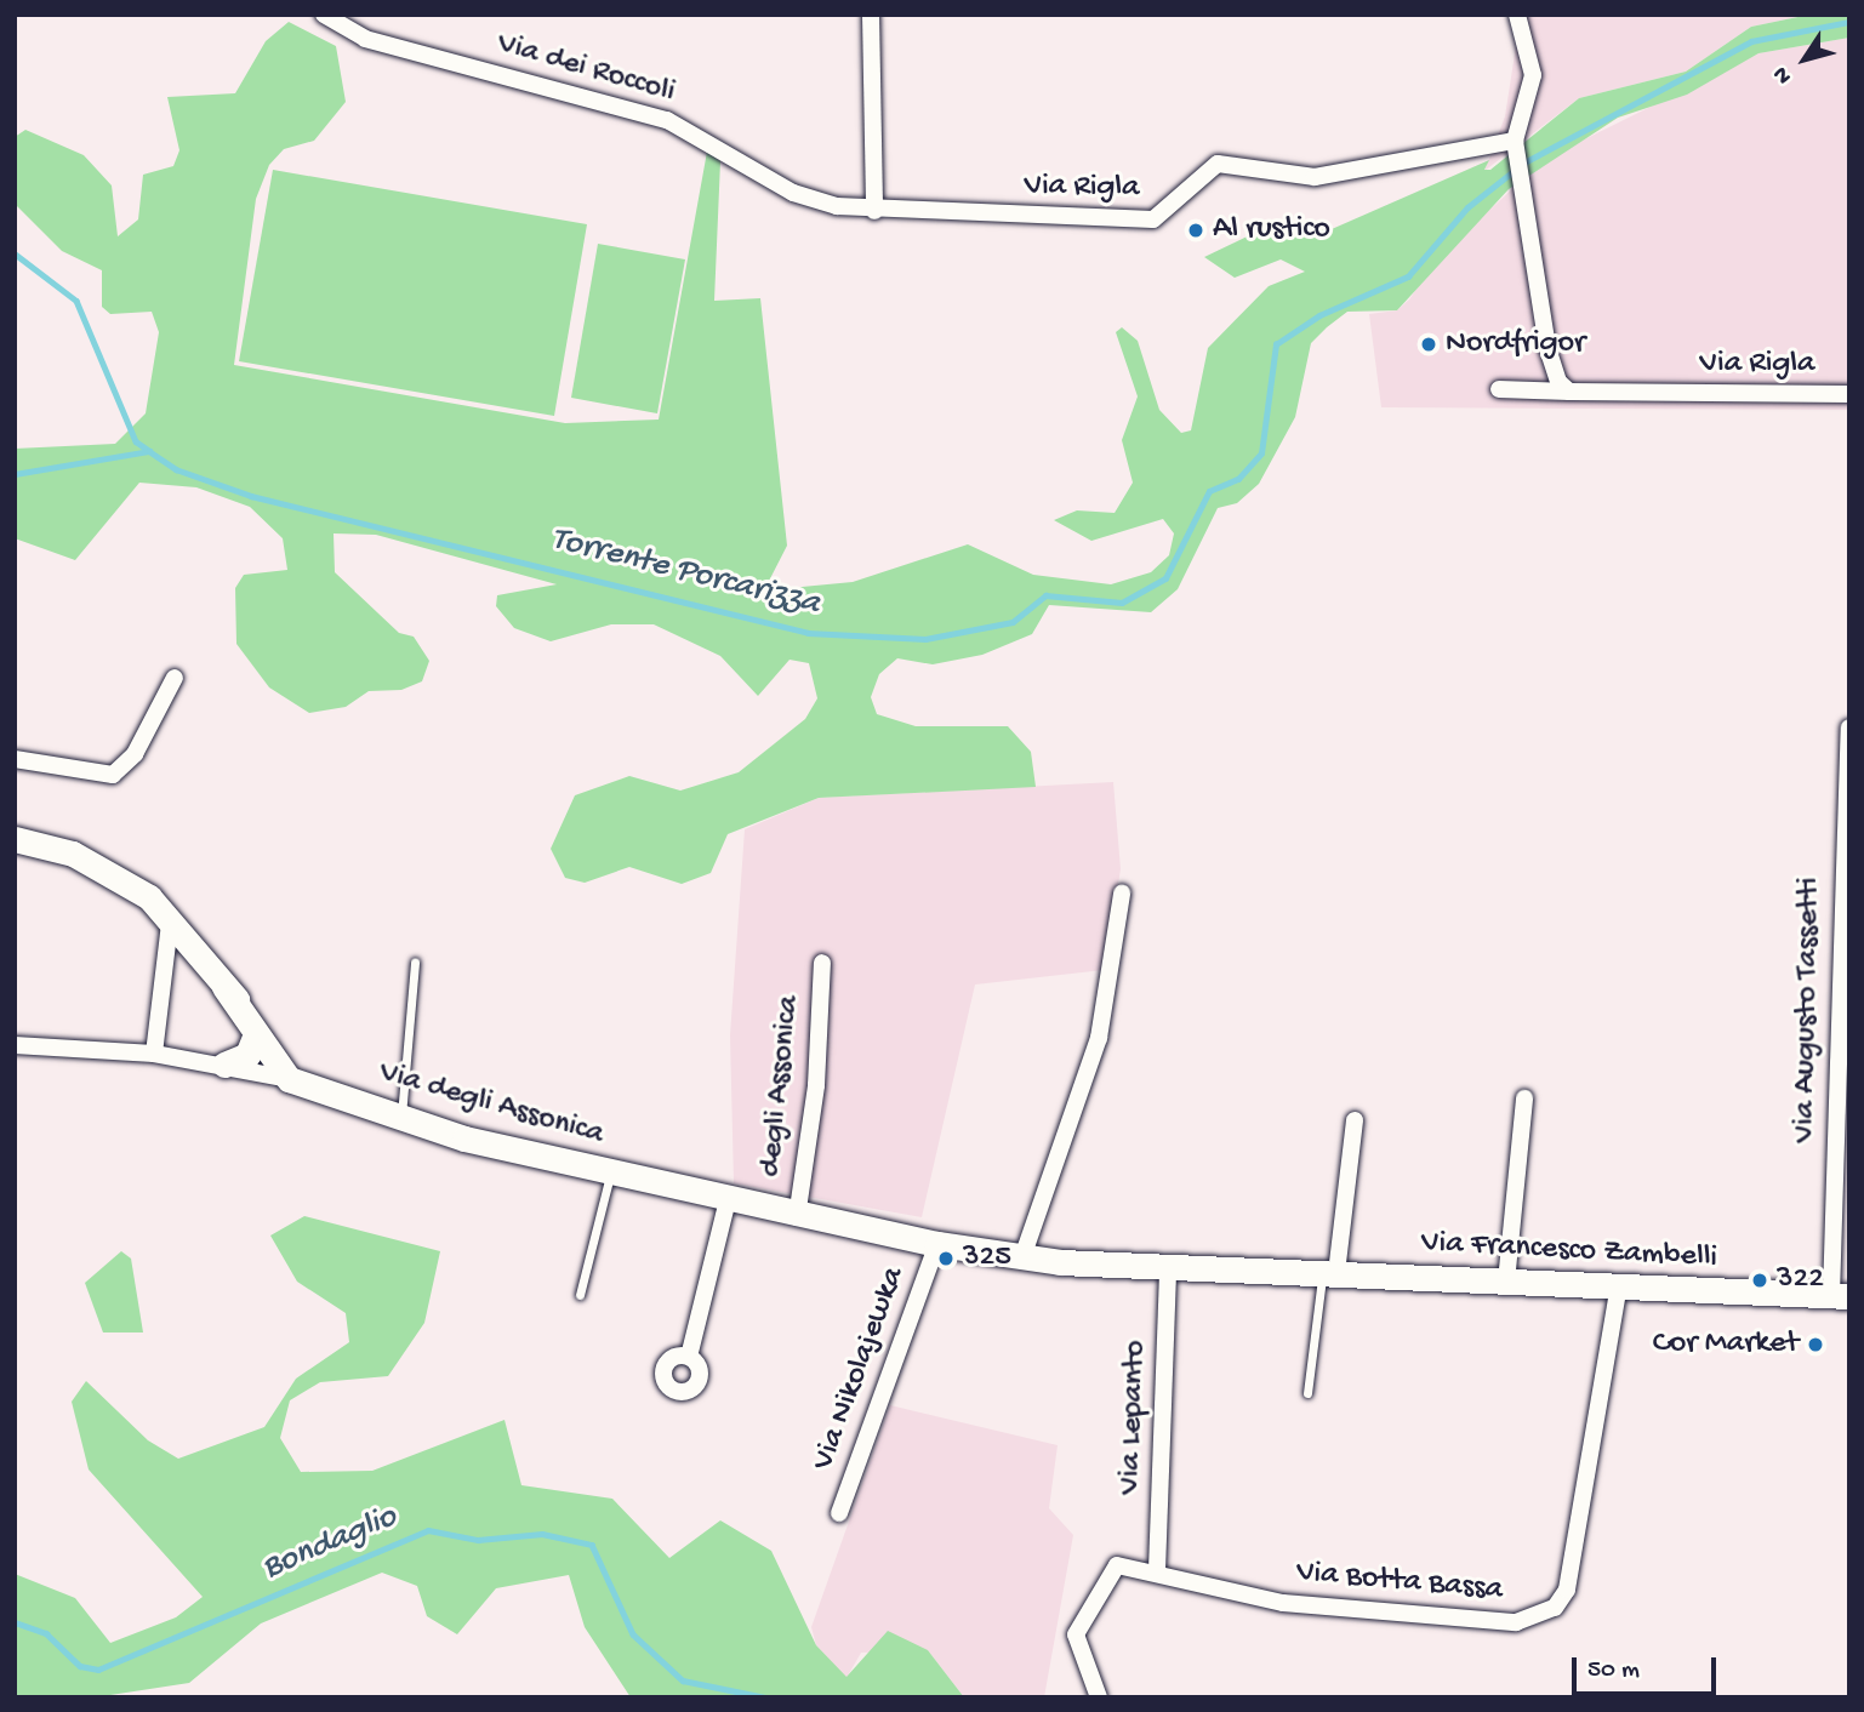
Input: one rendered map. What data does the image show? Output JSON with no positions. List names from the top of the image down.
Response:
{
  "streets": {
    "main road": ["Via degli Assonica", "Via Francesco Zambelli"],
    "street": [
      "Via dei Roccoli",
      "Via Rigla",
      "Via Augusto Tassetti",
      "degli Assonica",
      "Via Nikolajewka",
      "Via Lepanto",
      "Via Botta Bassa"
    ]
  },
  "crossings": [
    ["Via dei Roccoli", "Via Rigla"],
    ["Via Augusto Tassetti", "Via Francesco Zambelli"],
    ["degli Assonica", "Via degli Assonica"],
    ["Via degli Assonica", "Via Francesco Zambelli"],
    ["Via degli Assonica", "Via Nikolajewka"],
    ["Via Francesco Zambelli", "Via Nikolajewka"],
    ["Via Francesco Zambelli", "Via Lepanto"],
    ["Via Francesco Zambelli", "Via Botta Bassa"],
    ["Via Lepanto", "Via Botta Bassa"]
  ],
  "water": ["Torrente Porcarizza", "Bondaglio"],
  "places": [
    "Al rustico",
    "Nordfrigor",
    "325",
    "322",
    "Cor Market"
  ],
  "scale_bar": "50 m",
  "north": "bottom left"
}
